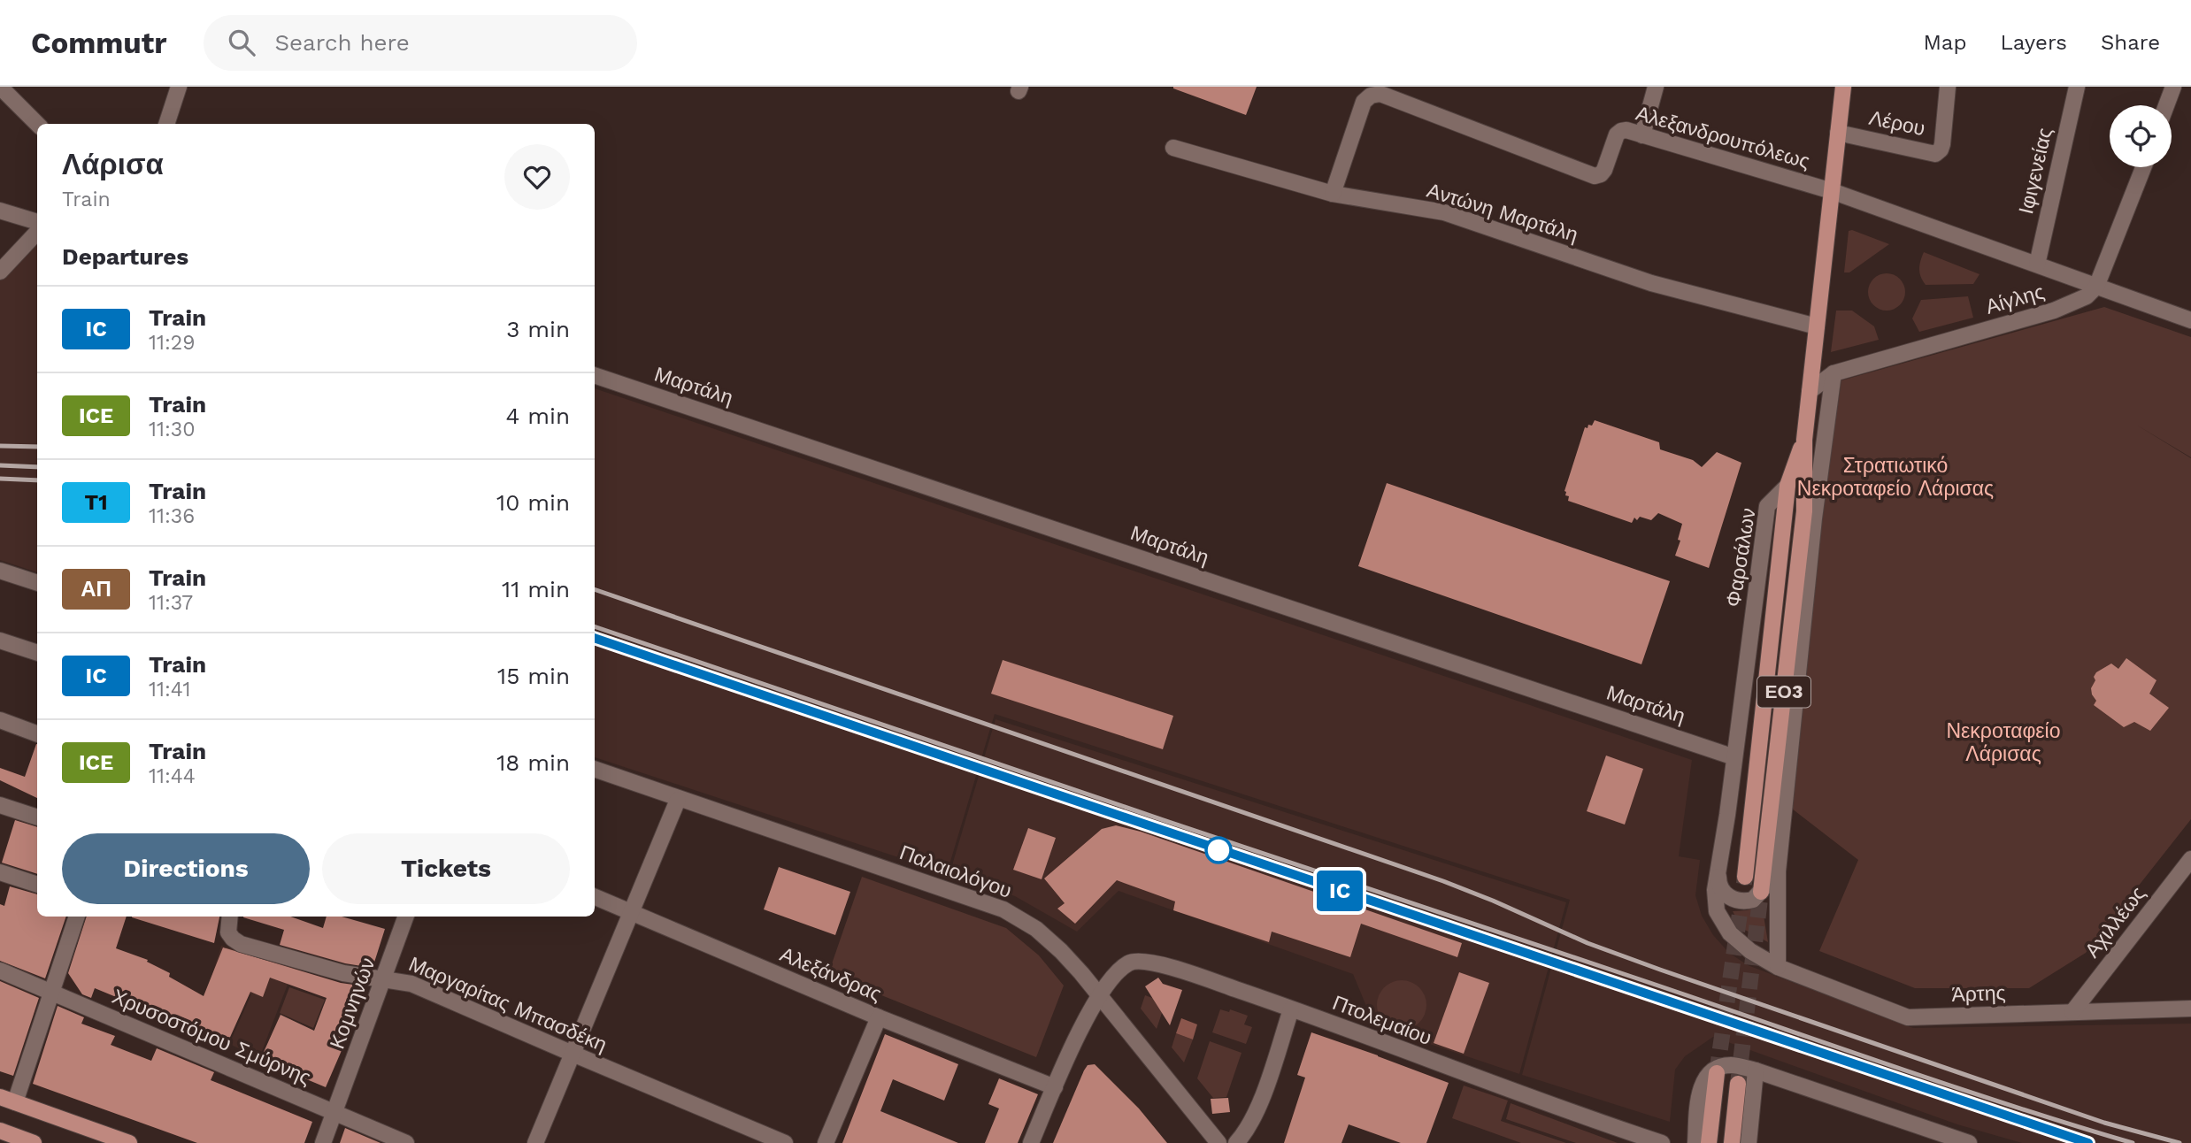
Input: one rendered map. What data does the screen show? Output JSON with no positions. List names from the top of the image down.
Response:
{
  "streets": {
    "main road": ["Φαρσάλων", "ΕΟ3"],
    "street": [
      "Λέρου",
      "Αλεξανδρουπόλεως",
      "Ιφιγενείας",
      "Αντώνη Μαρτάλη",
      "Αίγλης",
      "Μαρτάλη",
      "Παλαιολόγου",
      "Αχιλλέως",
      "Αλεξάνδρας",
      "Άρτης",
      "Κομνηνών",
      "Μαργαρίτας Μπασδέκη",
      "Πτολεμαίου",
      "Χρυσοστόμου Σμύρνης"
    ]
  },
  "crossings": [
    ["Λέρου", "ΕΟ3"],
    ["Αλεξανδρουπόλεως", "Ιφιγενείας"],
    ["Αλεξανδρουπόλεως", "Αντώνη Μαρτάλη"],
    ["Αλεξανδρουπόλεως", "Αίγλης"],
    ["Αλεξανδρουπόλεως", "ΕΟ3"],
    ["Αντώνη Μαρτάλη", "ΕΟ3"],
    ["Αίγλης", "ΕΟ3"],
    ["Μαρτάλη", "Φαρσάλων"],
    ["Φαρσάλων", "ΕΟ3"],
    ["Φαρσάλων", "Άρτης"],
    ["Παλαιολόγου", "Πτολεμαίου"],
    ["Αχιλλέως", "Άρτης"],
    ["Αλεξάνδρας", "Πτολεμαίου"],
    ["Κομνηνών", "Μαργαρίτας Μπασδέκη"],
    ["Κομνηνών", "Χρυσοστόμου Σμύρνης"]
  ],
  "parks": ["Στρατιωτικό Νεκροταφείο Λάρισας", "Νεκροταφείο Λάρισας"],
  "page": {
    "header": "Commutr",
    "search": "Search here",
    "nav": ["Map", "Layers", "Share"],
    "on_map": "IC",
    "heading": [
      ["Λάρισα", "Train"],
      "Departures"
    ],
    "list": [
      {
        "mark": "IC",
        "name": "Train",
        "note": "11:29",
        "value": "3 min"
      },
      {
        "mark": "ICE",
        "name": "Train",
        "note": "11:30",
        "value": "4 min"
      },
      {
        "mark": "T1",
        "name": "Train",
        "note": "11:36",
        "value": "10 min"
      },
      {
        "mark": "ΑΠ",
        "name": "Train",
        "note": "11:37",
        "value": "11 min"
      },
      {
        "mark": "IC",
        "name": "Train",
        "note": "11:41",
        "value": "15 min"
      },
      {
        "mark": "ICE",
        "name": "Train",
        "note": "11:44",
        "value": "18 min"
      }
    ],
    "buttons": ["Directions", "Tickets"]
  }
}
